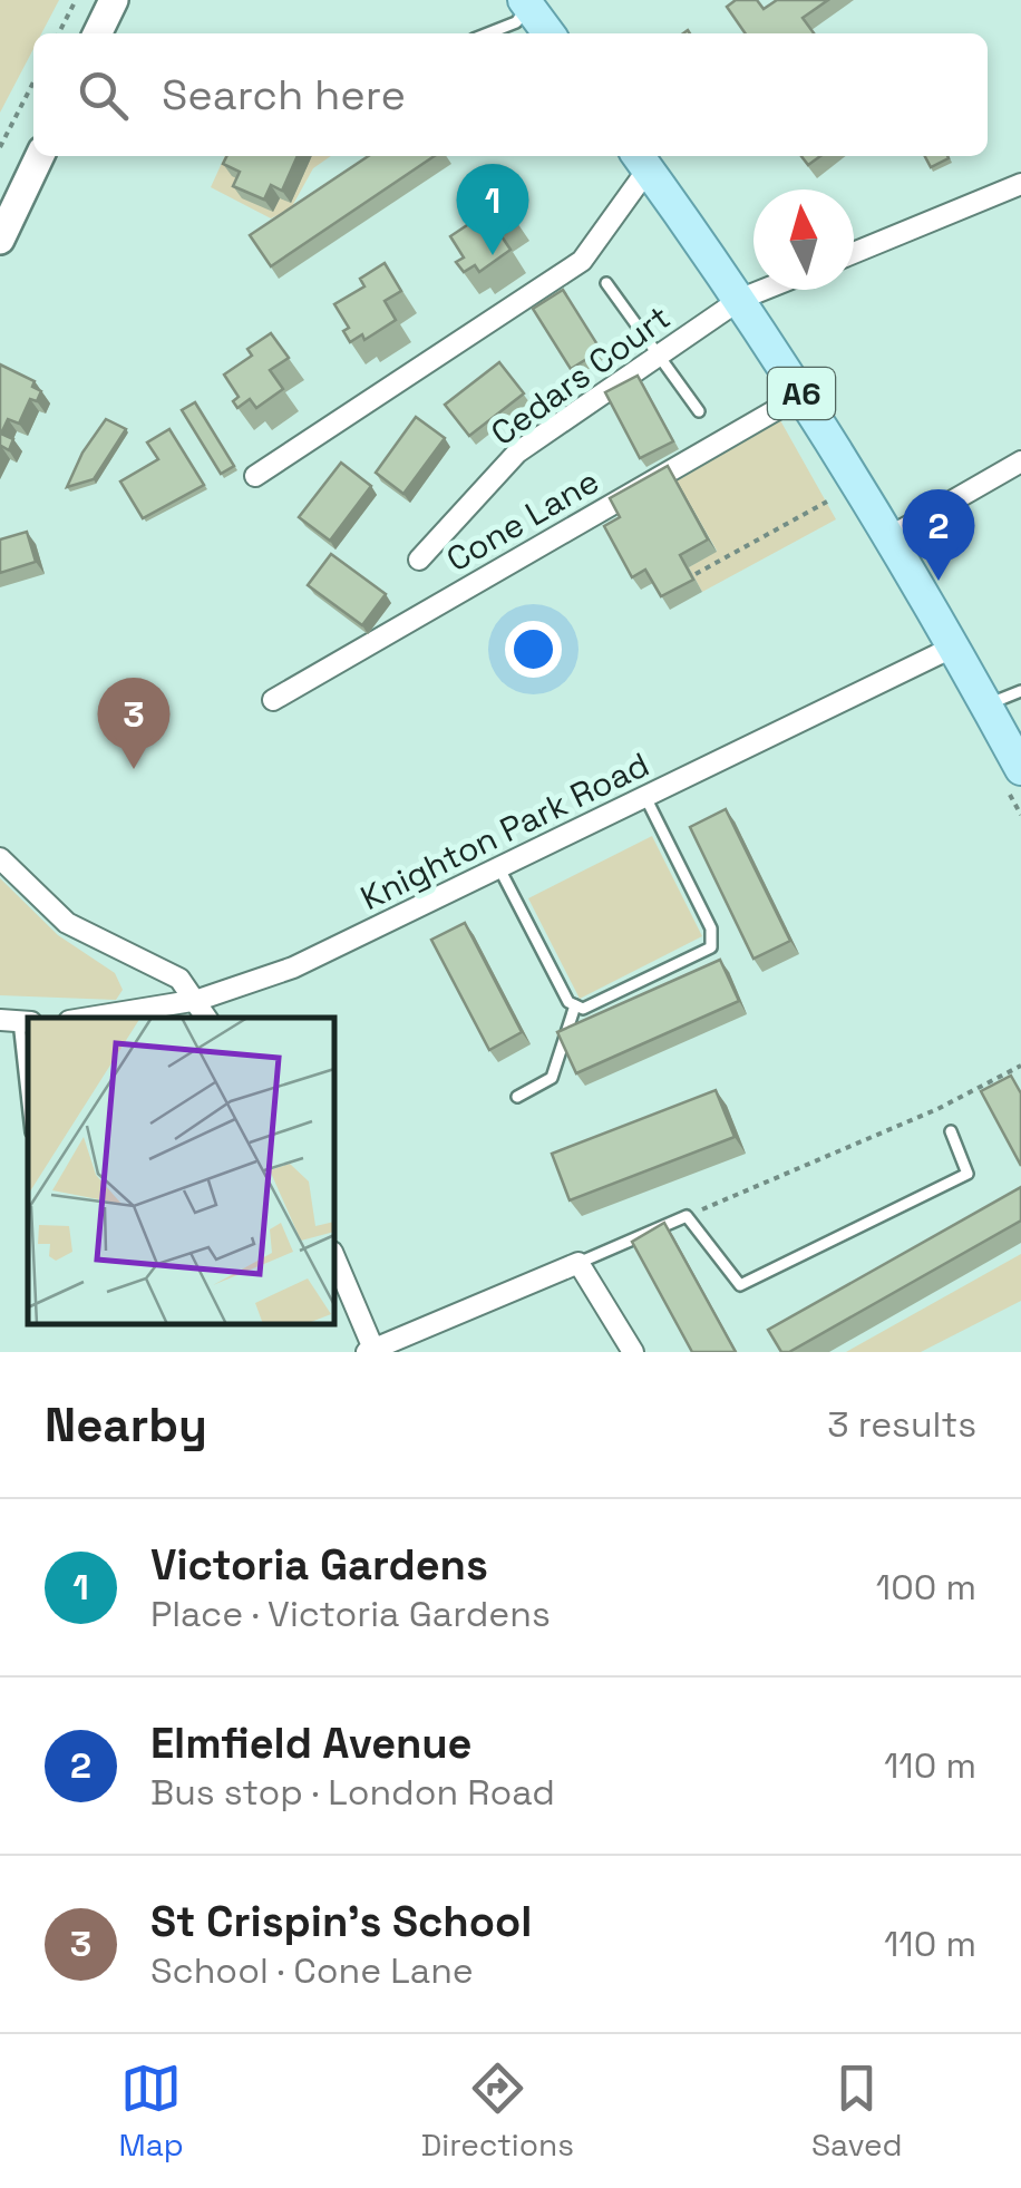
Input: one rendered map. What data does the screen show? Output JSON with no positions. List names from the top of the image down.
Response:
{
  "streets": {
    "main road": ["A6"],
    "street": ["Cedars Court", "Cone Lane", "Knighton Park Road"]
  },
  "crossings": [
    ["Cedars Court", "A6"],
    ["A6", "Cone Lane"],
    ["A6", "Knighton Park Road"]
  ],
  "north": "top",
  "page": {
    "search": "Search here",
    "pins": ["1", "2", "3"],
    "heading": ["Nearby", "3 results"],
    "list": [
      {
        "mark": "1",
        "name": "Victoria Gardens",
        "note": "Place · Victoria Gardens",
        "value": "100 m"
      },
      {
        "mark": "2",
        "name": "Elmfield Avenue",
        "note": "Bus stop · London Road",
        "value": "110 m"
      },
      {
        "mark": "3",
        "name": "St Crispin's School",
        "note": "School · Cone Lane",
        "value": "110 m"
      }
    ],
    "nav": ["Map", "Directions", "Saved"]
  }
}
